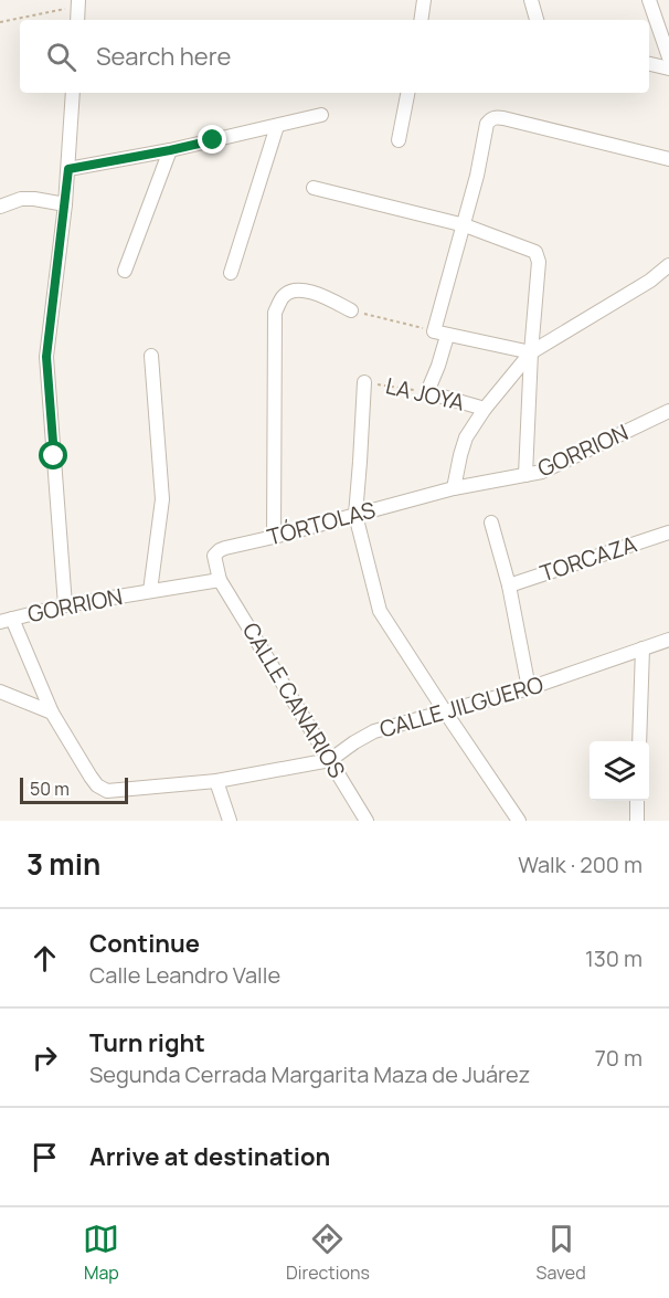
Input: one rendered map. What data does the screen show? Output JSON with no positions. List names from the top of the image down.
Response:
{
  "streets": {
    "street": [
      "LA JOYA",
      "GORRION",
      "TÓRTOLAS",
      "TORCAZA",
      "CALLE CANARIOS",
      "CALLE JILGUERO"
    ]
  },
  "crossings": [
    ["GORRION", "TÓRTOLAS"],
    ["GORRION", "CALLE CANARIOS"],
    ["TÓRTOLAS", "CALLE CANARIOS"],
    ["CALLE CANARIOS", "CALLE JILGUERO"]
  ],
  "scale_bar": "50 m",
  "page": {
    "search": "Search here",
    "scale": "50 m",
    "heading": ["3 min", "Walk · 200 m"],
    "list": [
      ["Continue", "Calle Leandro Valle", "130 m"],
      ["Turn right", "Segunda Cerrada Margarita Maza de Juárez", "70 m"],
      "Arrive at destination"
    ],
    "nav": ["Map", "Directions", "Saved"]
  }
}
